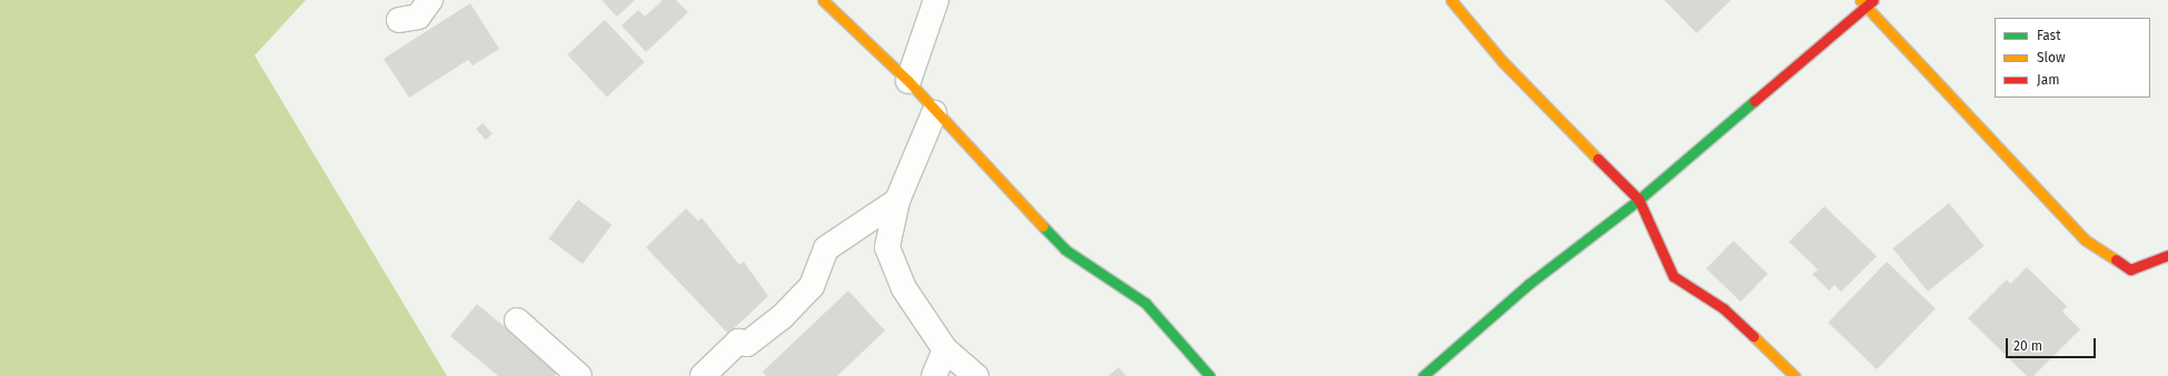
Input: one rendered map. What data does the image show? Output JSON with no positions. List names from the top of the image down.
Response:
{
  "legend": ["Fast", "Slow", "Jam"],
  "scale_bar": "20 m"
}
